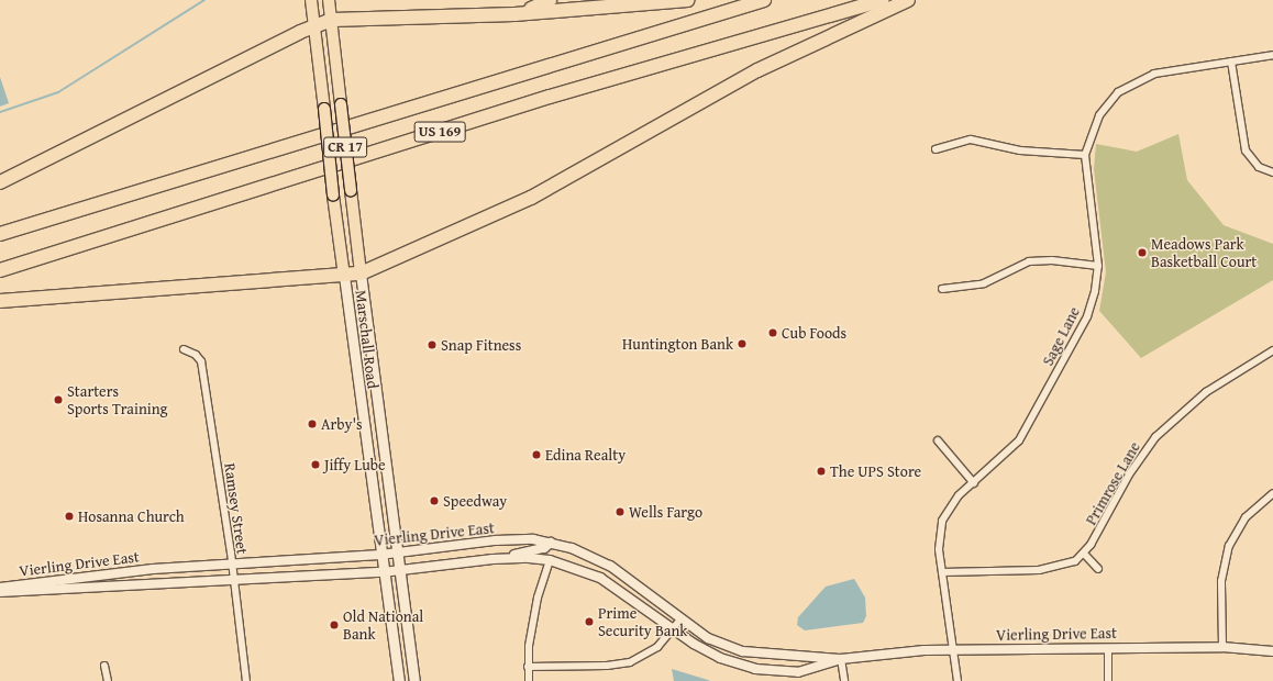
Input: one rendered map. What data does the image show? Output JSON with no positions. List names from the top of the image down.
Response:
{
  "streets": {
    "highway": ["US 169", "CR 17", "Marschall Road"],
    "street": [
      "Sage Lane",
      "Primrose Lane",
      "Ramsey Street",
      "Vierling Drive East"
    ]
  },
  "crossings": [
    ["Sage Lane", "Primrose Lane"],
    ["Sage Lane", "Vierling Drive East"],
    ["Marschall Road", "Vierling Drive East"],
    ["Ramsey Street", "Vierling Drive East"]
  ],
  "places": [
    "Meadows Park Basketball Court",
    "Cub Foods",
    "Huntington Bank",
    "Snap Fitness",
    "Starters Sports Training",
    "Arby's",
    "Edina Realty",
    "Jiffy Lube",
    "The UPS Store",
    "Speedway",
    "Wells Fargo",
    "Hosanna Church",
    "Prime Security Bank",
    "Old National Bank"
  ]
}
